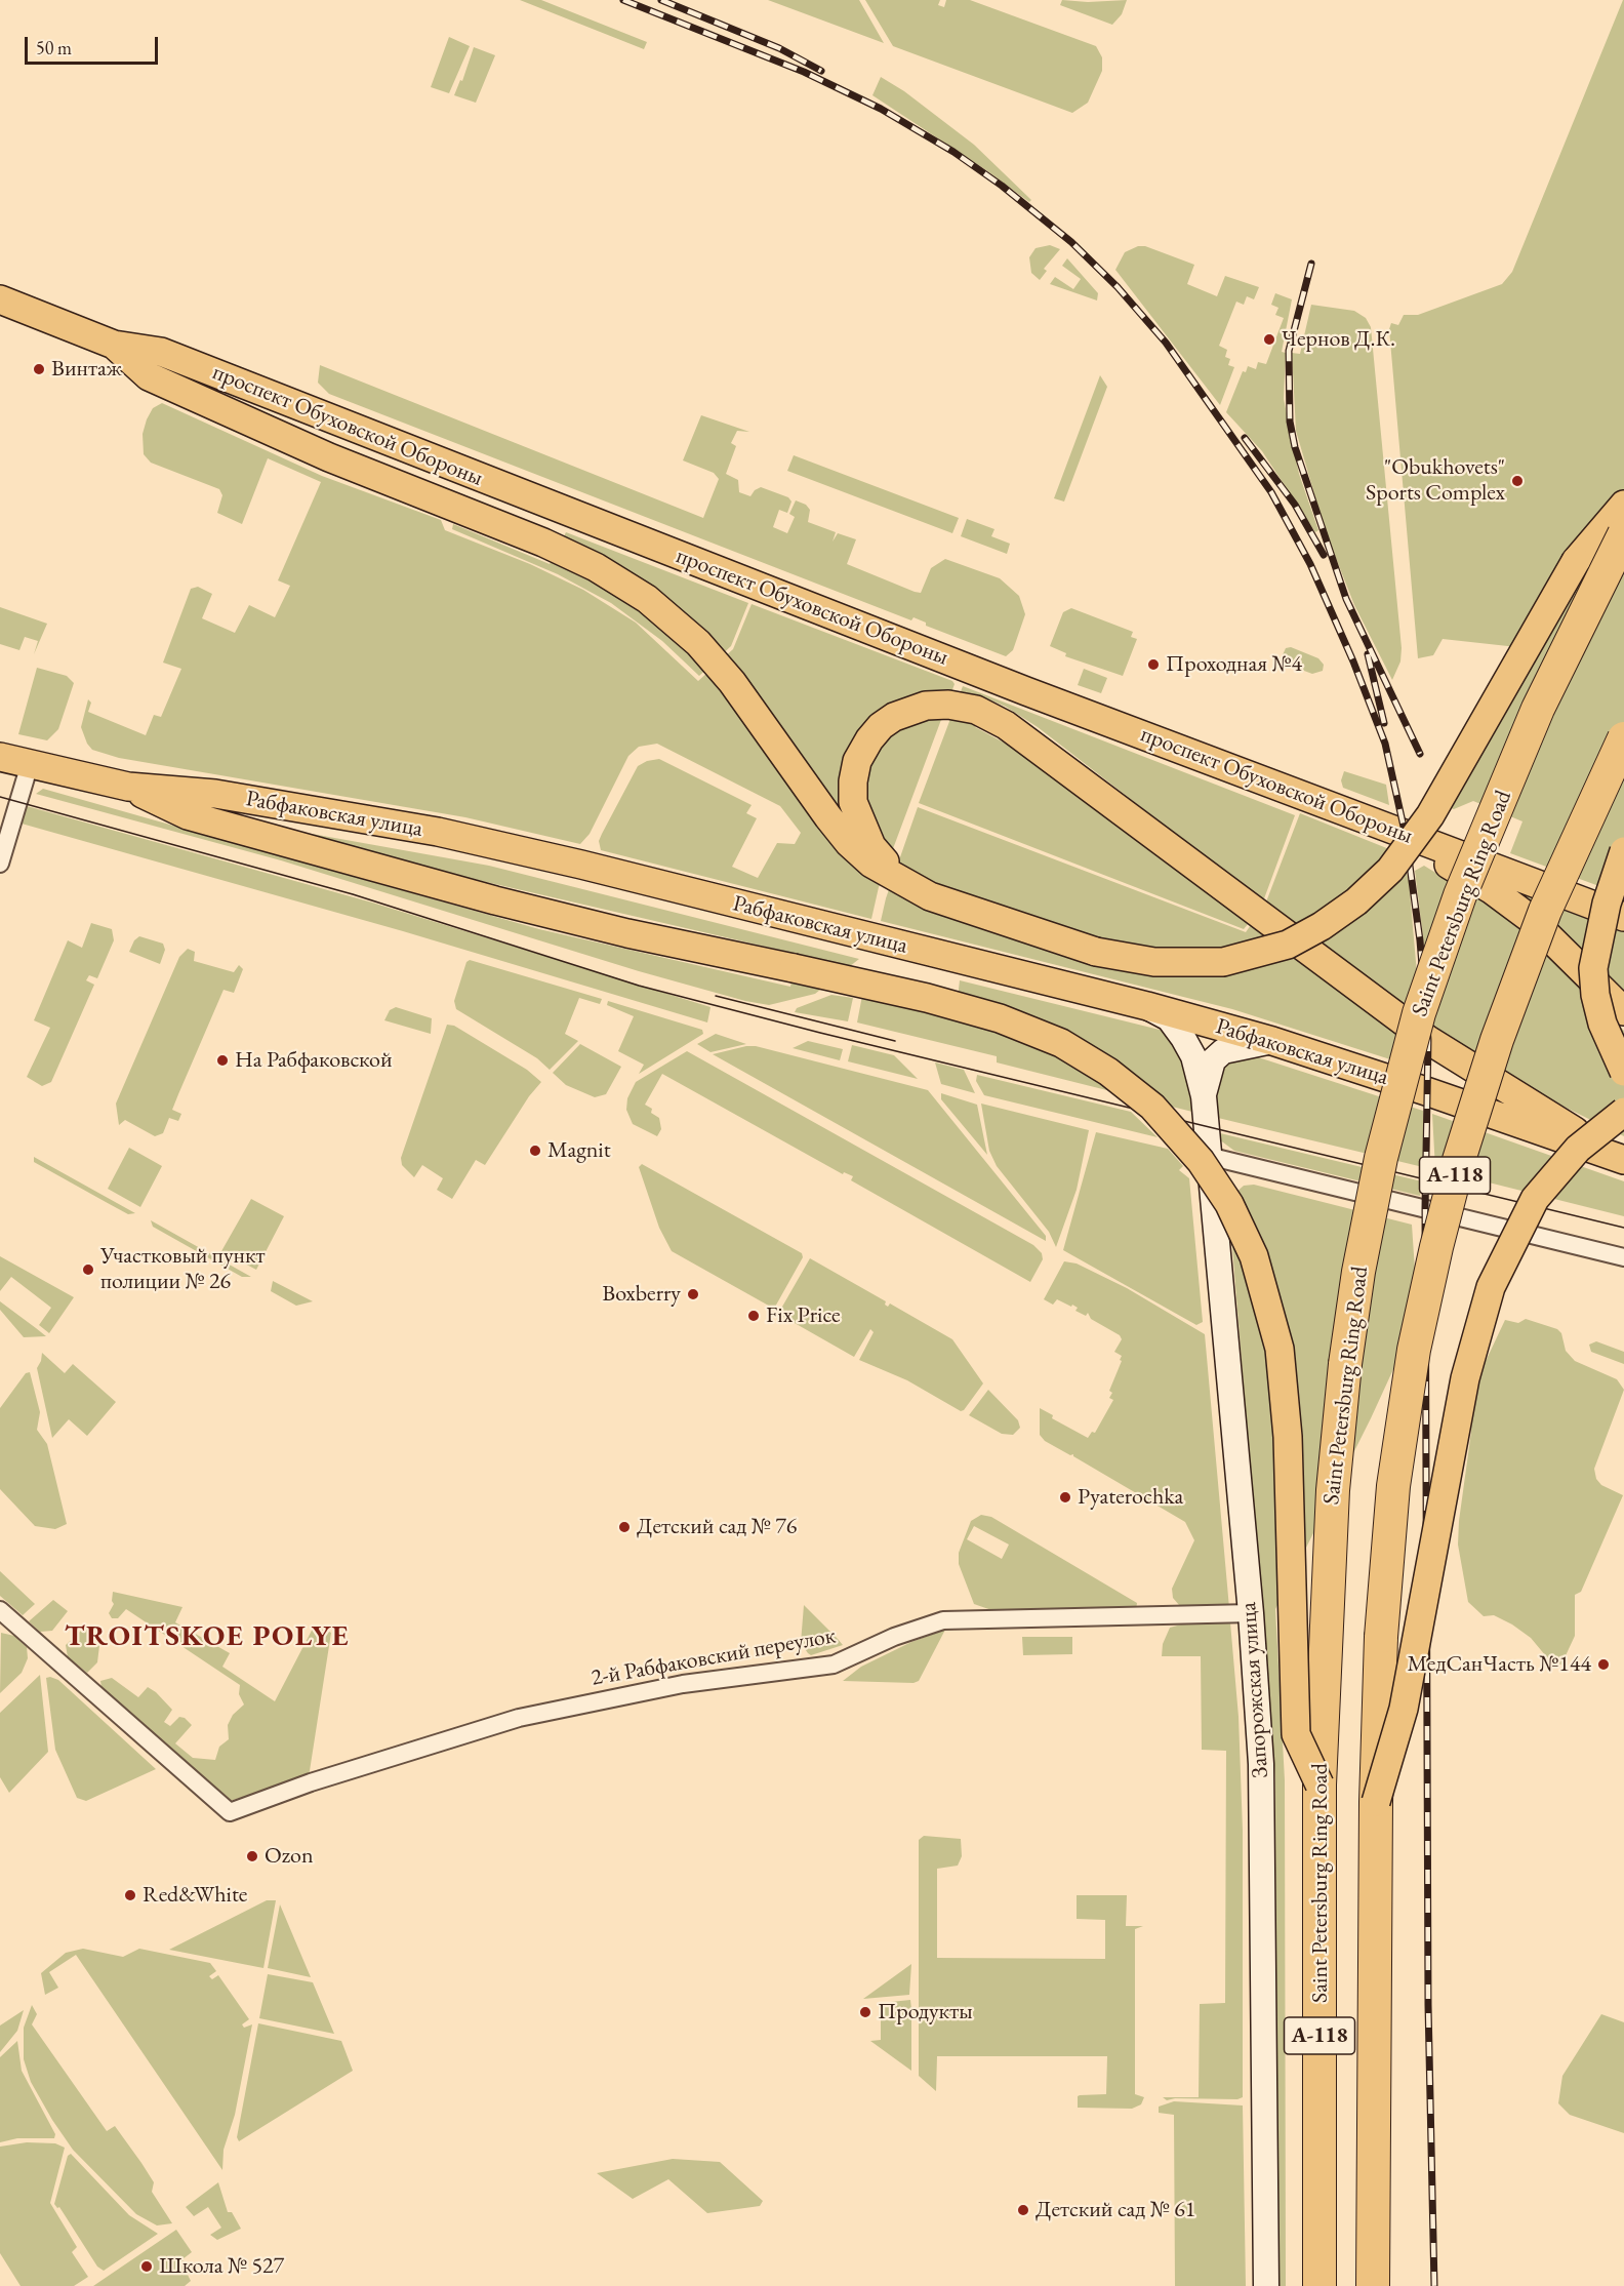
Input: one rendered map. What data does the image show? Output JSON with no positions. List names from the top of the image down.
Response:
{
  "streets": {
    "highway": ["Saint Petersburg Ring Road", "А-118"],
    "main road": ["проспект Обуховской Обороны", "Рабфаковская улица"],
    "street": ["2-й Рабфаковский переулок", "Запорожская улица"]
  },
  "crossings": [
    ["2-й Рабфаковский переулок", "Запорожская улица"]
  ],
  "districts": ["TROITSKOE POLYE"],
  "places": [
    "Чернов Д.К.",
    "Винтаж",
    "\"Obukhovets\" Sports Complex",
    "Проходная №4",
    "На Рабфаковской",
    "Magnit",
    "Участковый пункт полиции № 26",
    "Boxberry",
    "Fix Price",
    "Pyaterochka",
    "Детский сад № 76",
    "МедСанЧасть №144",
    "Ozon",
    "Red&White",
    "Продукты",
    "Детский сад № 61",
    "Школа № 527"
  ],
  "scale_bar": "50 m"
}
